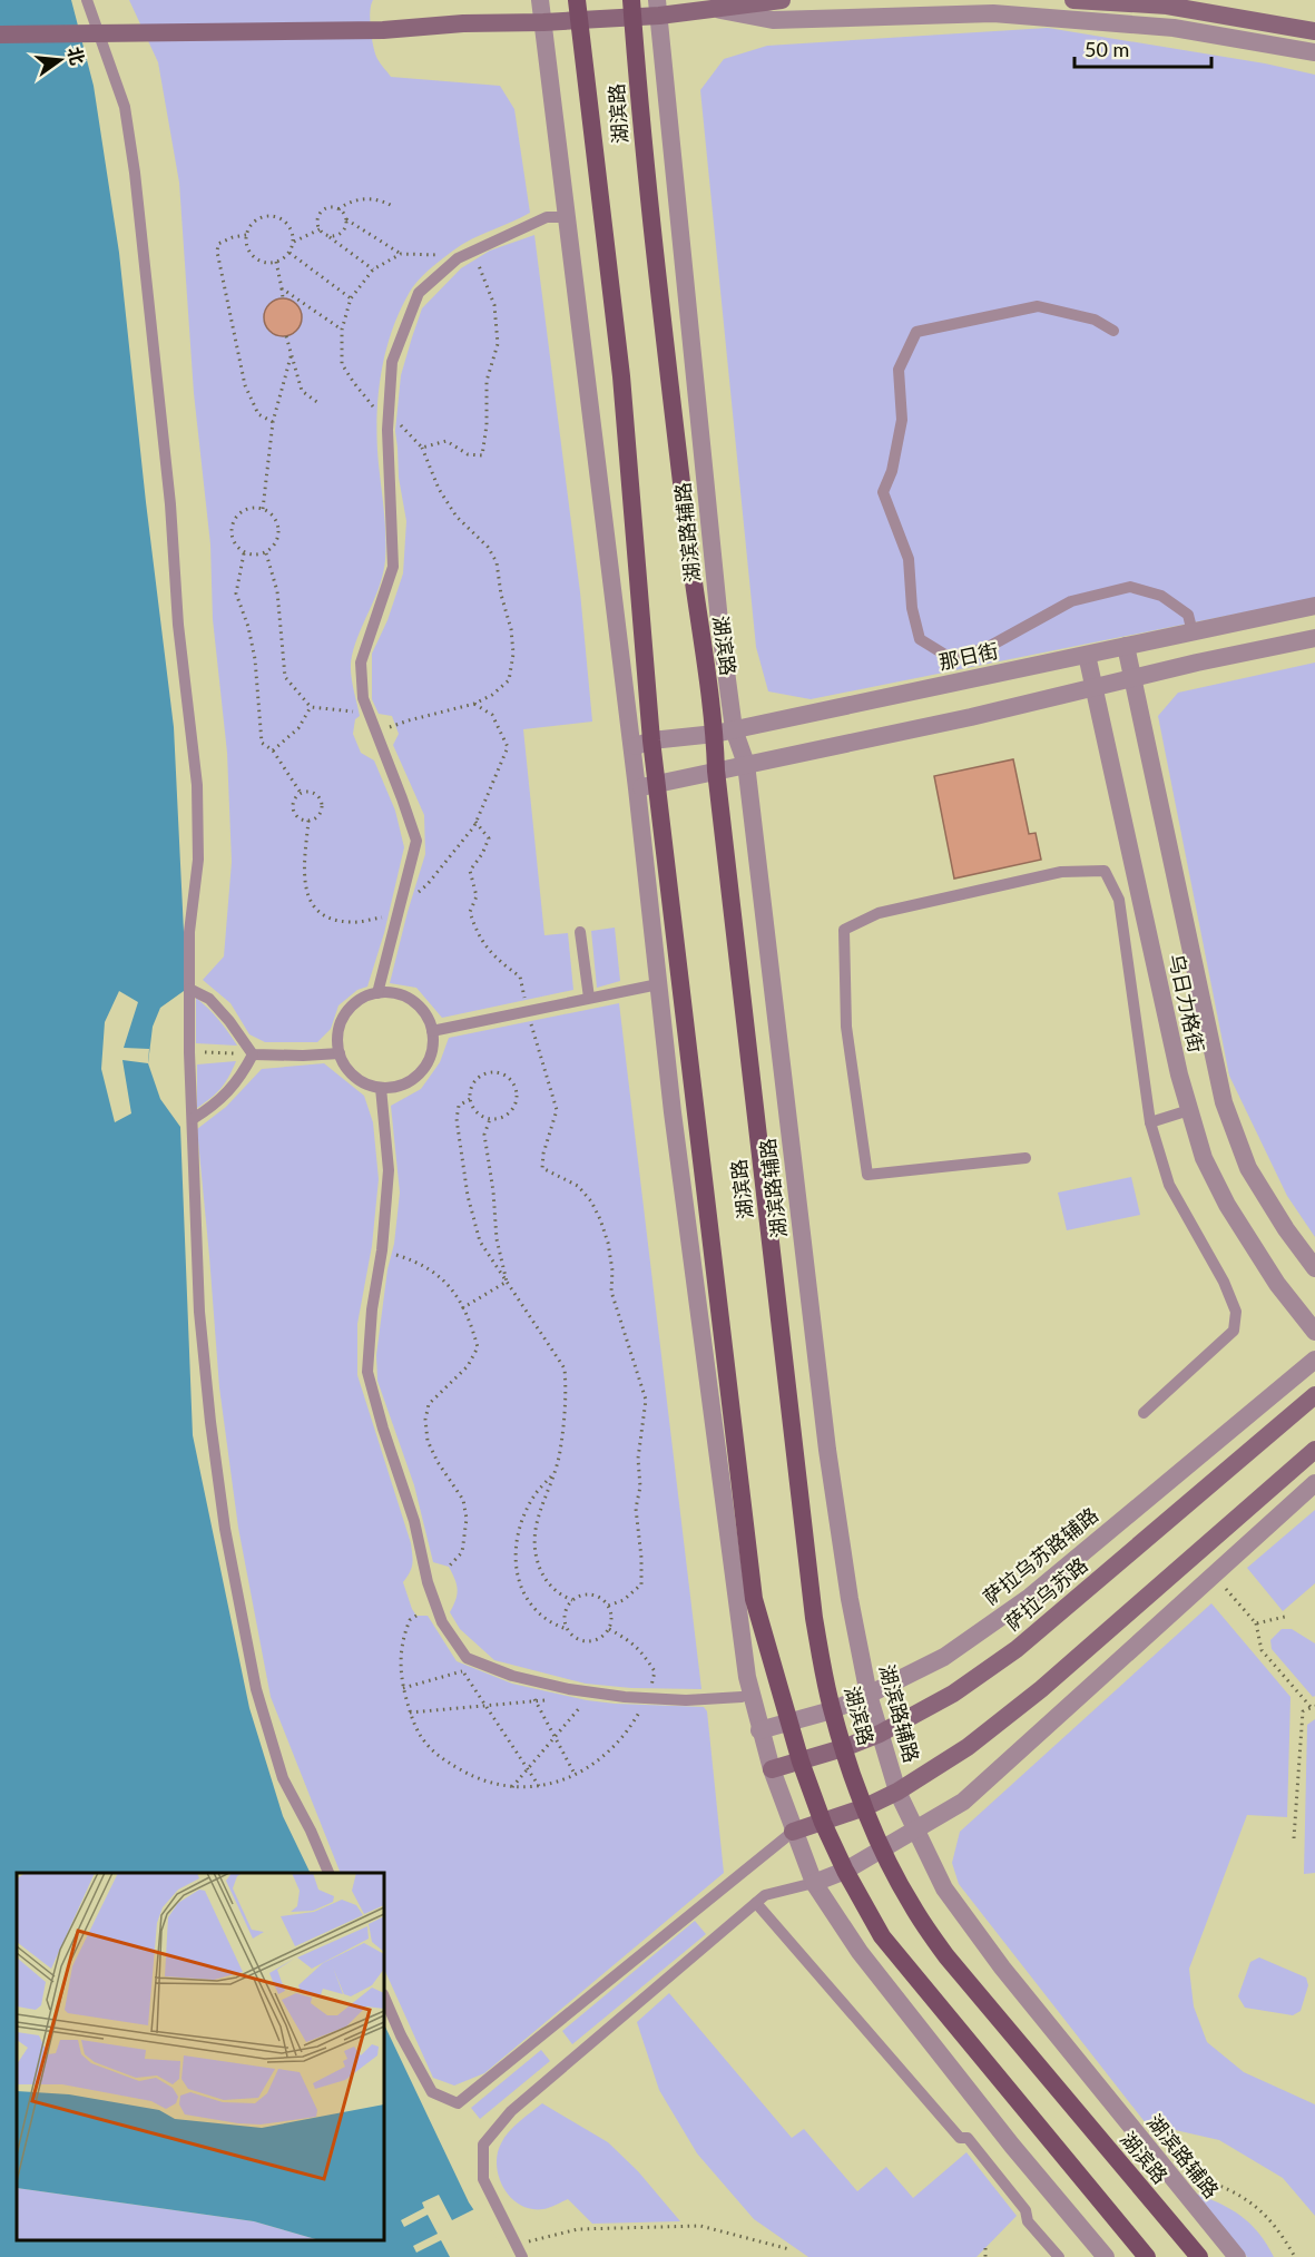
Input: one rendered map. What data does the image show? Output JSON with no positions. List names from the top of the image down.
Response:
{
  "streets": {
    "main road": ["湖滨路", "萨拉乌苏路"],
    "street": [
      "湖滨路辅路",
      "那日街",
      "乌日力格街",
      "萨拉乌苏路辅路"
    ]
  },
  "crossings": [
    ["湖滨路", "那日街"],
    ["湖滨路", "萨拉乌苏路辅路"],
    ["湖滨路", "萨拉乌苏路"],
    ["湖滨路辅路", "那日街"],
    ["湖滨路辅路", "萨拉乌苏路辅路"],
    ["湖滨路辅路", "萨拉乌苏路"],
    ["那日街", "乌日力格街"]
  ],
  "scale_bar": "50 m",
  "north": "right"
}
